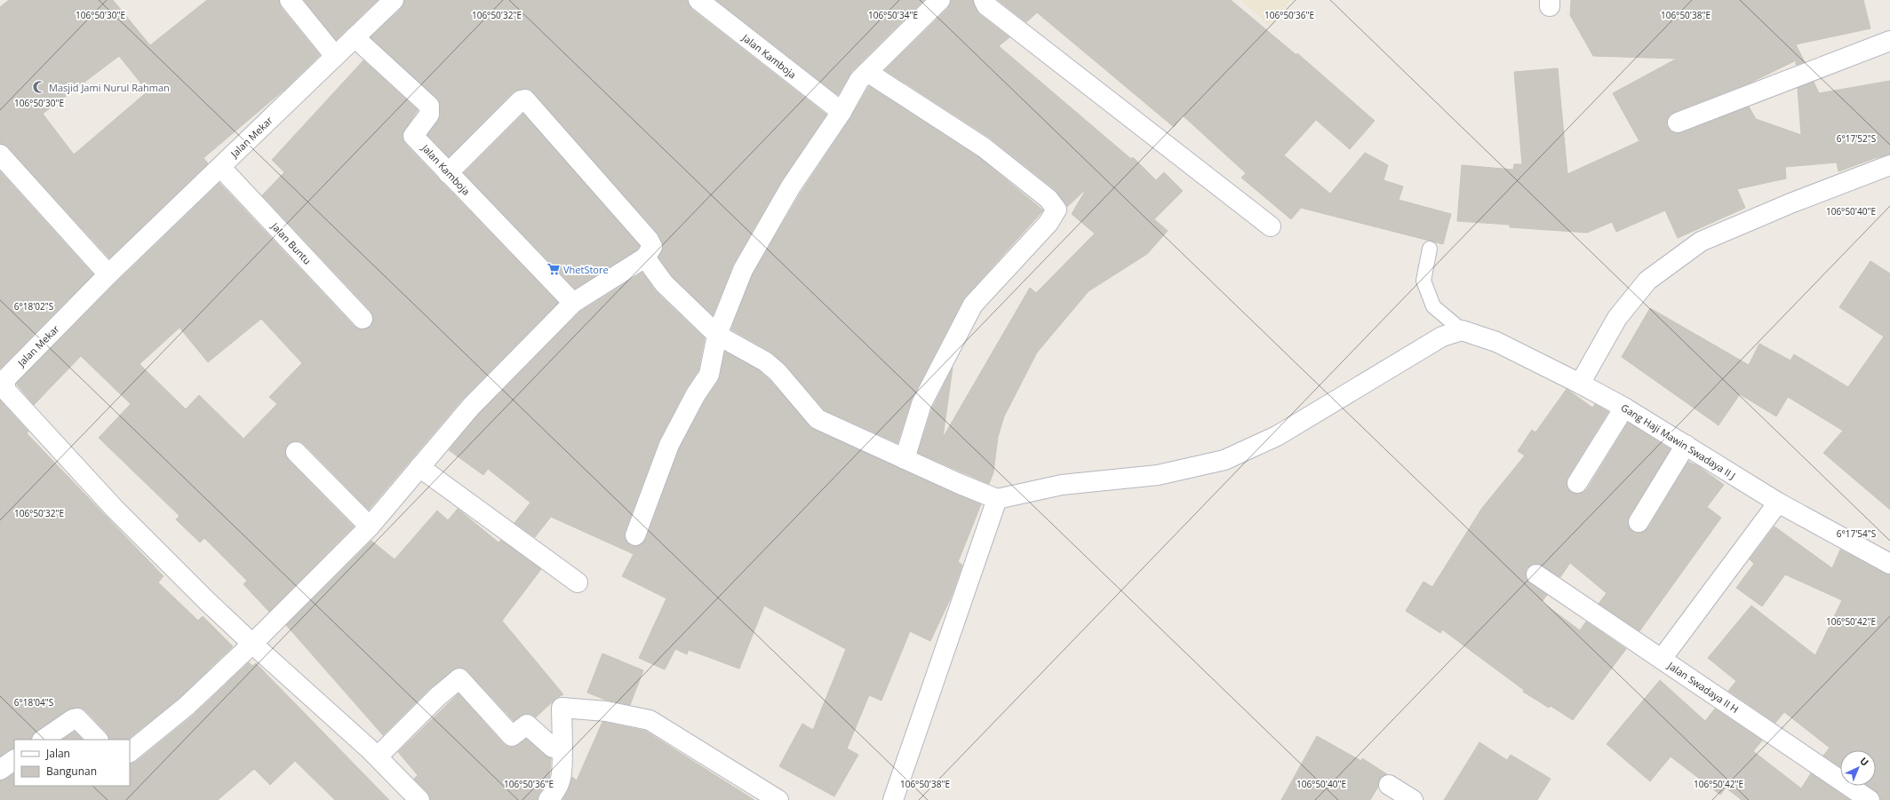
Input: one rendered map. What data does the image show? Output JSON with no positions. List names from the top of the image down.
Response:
{
  "streets": {
    "street": [
      "Jalan Kamboja",
      "Jalan Mekar",
      "Jalan Buntu",
      "Gang Haji Mawin Swadaya II J",
      "Jalan Swadaya II H"
    ]
  },
  "crossings": [
    ["Jalan Kamboja", "Jalan Mekar"],
    ["Jalan Mekar", "Jalan Buntu"]
  ],
  "places": {
    "mosque": ["Masjid Jami Nurul Rahman"],
    "supermarket": ["VhetStore"]
  },
  "legend": ["Jalan", "Bangunan"],
  "north": "top right",
  "coordinates": [
    "106°50'30\"E",
    "106°50'32\"E",
    "106°50'34\"E",
    "106°50'36\"E",
    "106°50'38\"E",
    "6°17'52\"S",
    "106°50'40\"E",
    "6°18'02\"S",
    "6°17'54\"S",
    "106°50'42\"E",
    "6°18'04\"S"
  ]
}
